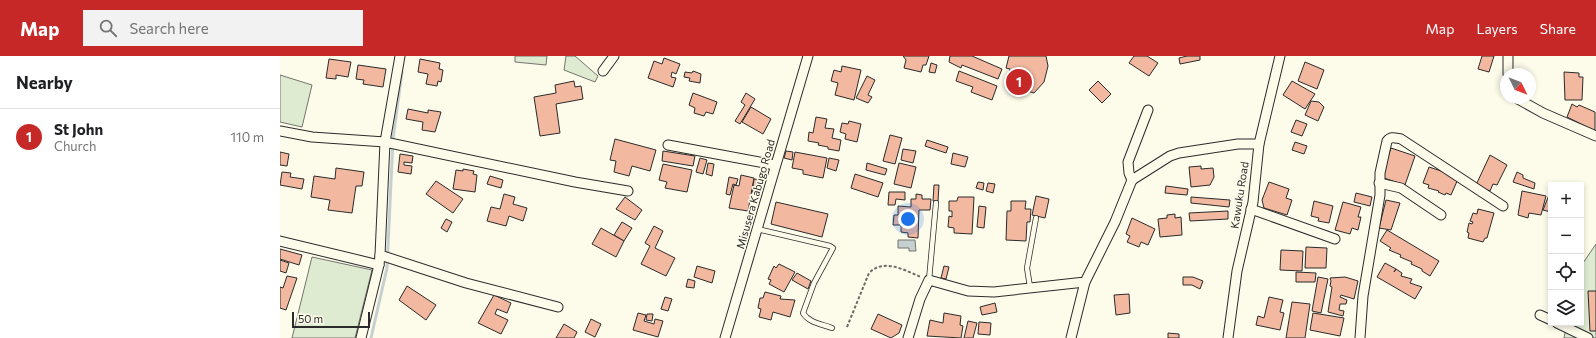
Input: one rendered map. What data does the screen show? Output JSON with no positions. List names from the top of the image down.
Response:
{
  "streets": {
    "street": ["Misusera Kabugo Road", "Kawuku Road"]
  },
  "scale_bar": "50 m",
  "north": "bottom right",
  "page": {
    "header": "Map",
    "search": "Search here",
    "nav": ["Map", "Layers", "Share"],
    "heading": "Nearby",
    "pins": "1",
    "list": [
      {
        "mark": "1",
        "name": "St John",
        "note": "Church",
        "value": "110 m"
      }
    ],
    "map_buttons": ["+", "−"],
    "scale": "50 m"
  }
}
